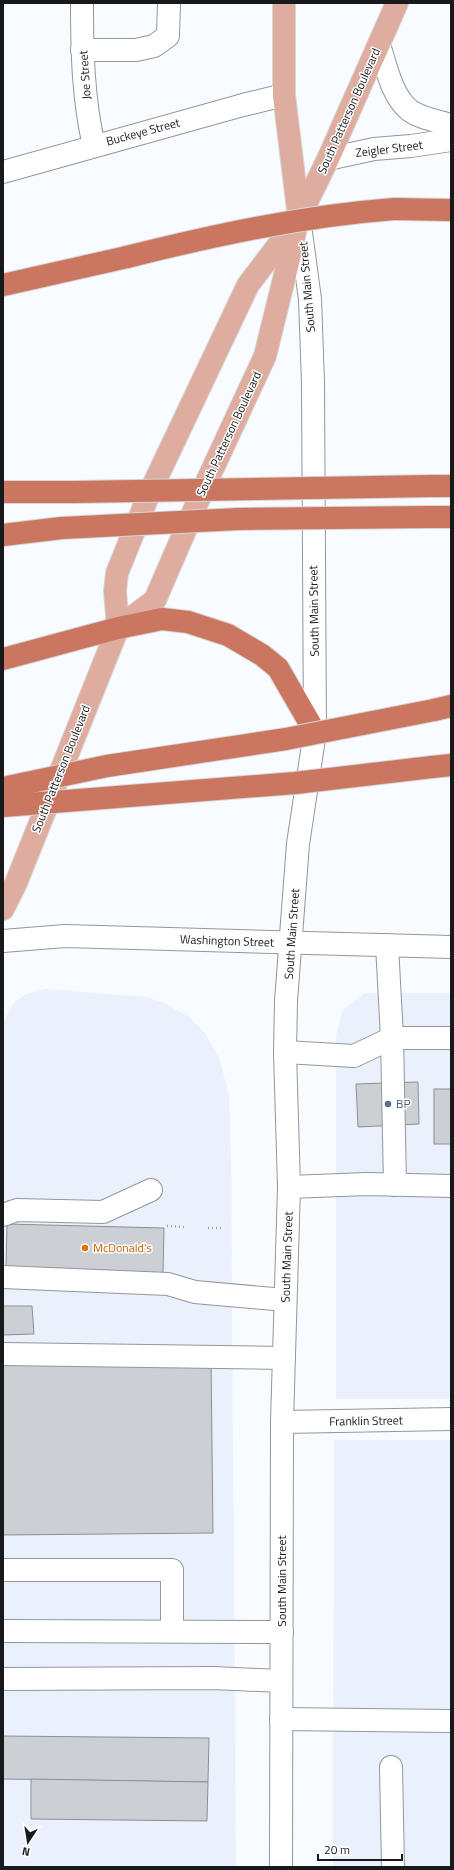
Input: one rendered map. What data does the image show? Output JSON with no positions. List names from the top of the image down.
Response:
{
  "streets": {
    "main road": ["South Patterson Boulevard", "South Main Street"],
    "street": [
      "Joe Street",
      "Buckeye Street",
      "Zeigler Street",
      "Washington Street",
      "Franklin Street"
    ]
  },
  "crossings": [
    ["Joe Street", "Buckeye Street"],
    ["South Patterson Boulevard", "Zeigler Street"],
    ["South Patterson Boulevard", "South Main Street"],
    ["Buckeye Street", "South Main Street"],
    ["South Main Street", "Washington Street"],
    ["South Main Street", "Franklin Street"]
  ],
  "places": ["BP", "McDonald's"],
  "scale_bar": "20 m",
  "north": "bottom"
}
